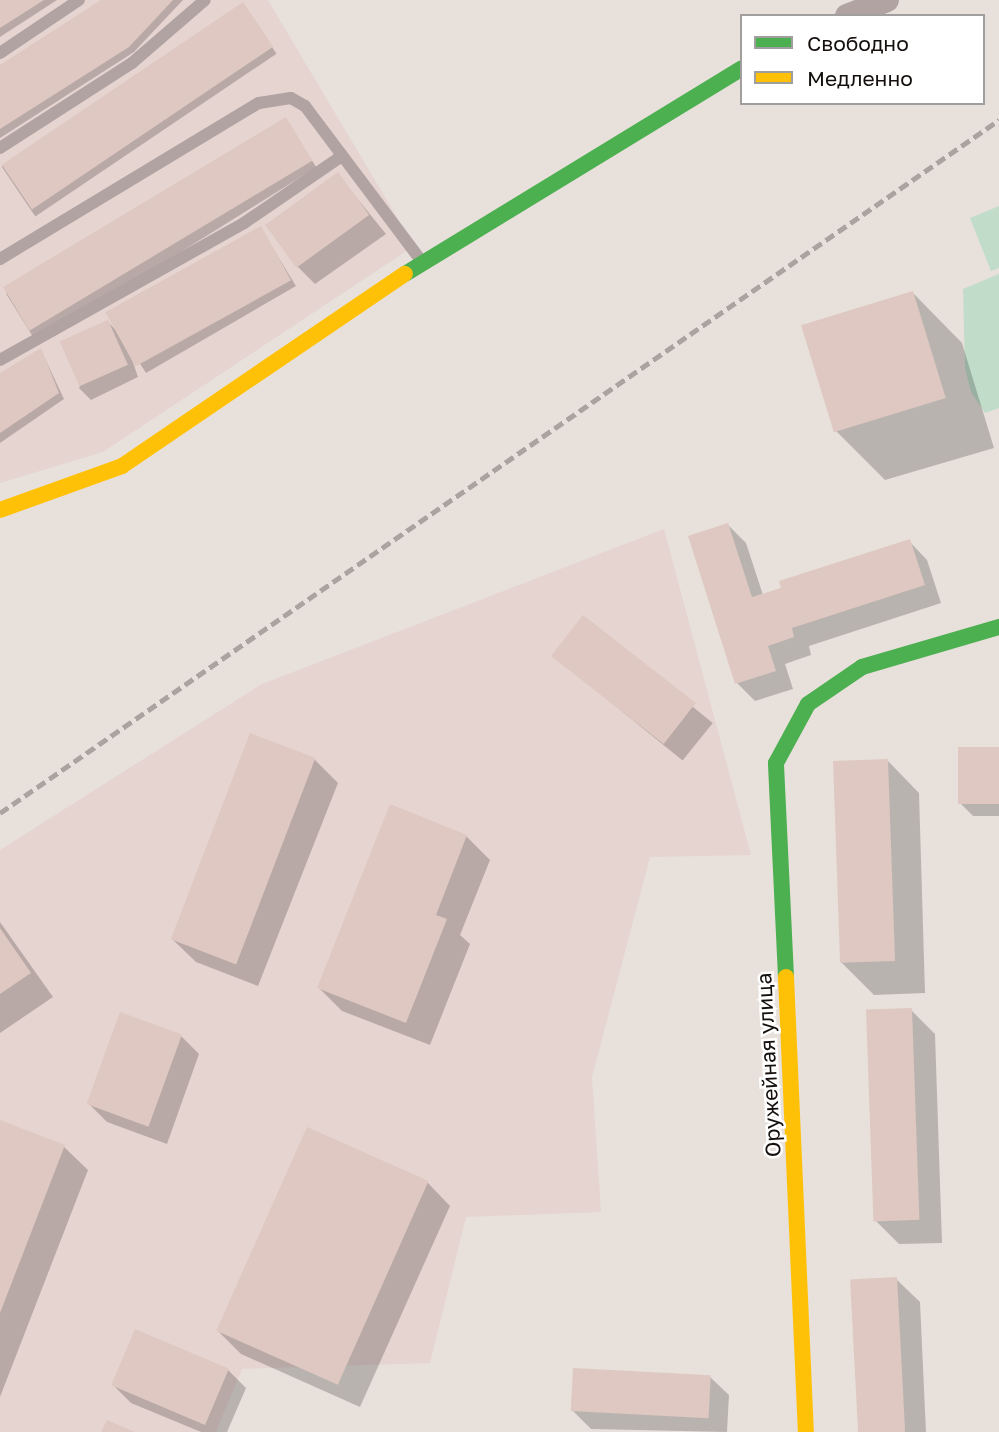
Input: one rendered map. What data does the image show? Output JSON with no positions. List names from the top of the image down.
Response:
{
  "streets": {
    "street": ["Оружейная улица"]
  },
  "legend": ["Свободно", "Медленно"]
}
